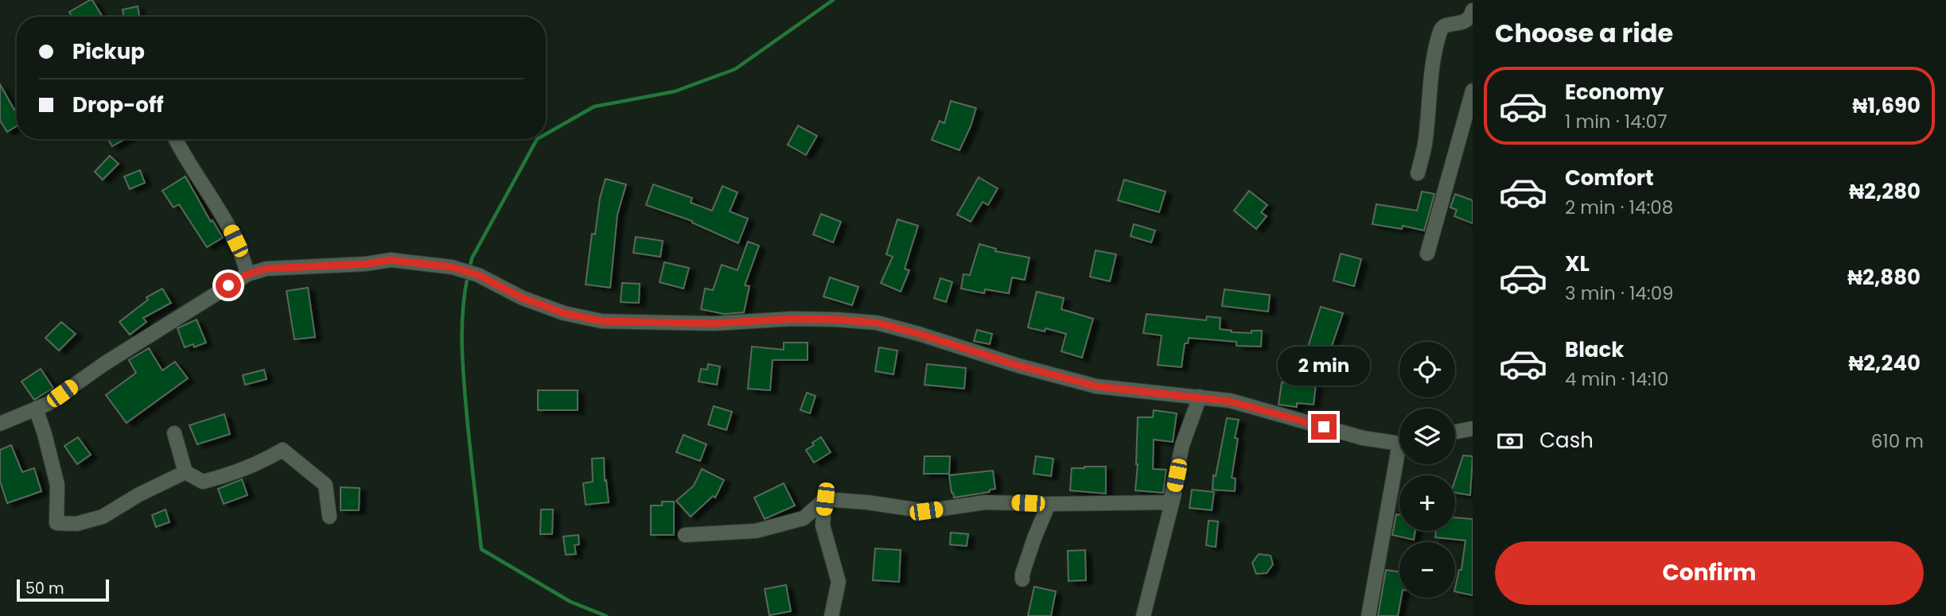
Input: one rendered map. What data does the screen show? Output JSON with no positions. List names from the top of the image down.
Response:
{
  "scale_bar": "50 m",
  "page": {
    "heading": "Choose a ride",
    "banner": ["Pickup", "Drop-off"],
    "list": [
      {
        "name": "Economy",
        "note": "1 min · 14:07",
        "value": "₦1,690"
      },
      {
        "name": "Comfort",
        "note": "2 min · 14:08",
        "value": "₦2,280"
      },
      {
        "name": "XL",
        "note": "3 min · 14:09",
        "value": "₦2,880"
      },
      {
        "name": "Black",
        "note": "4 min · 14:10",
        "value": "₦2,240"
      }
    ],
    "map_buttons": ["+", "−"],
    "bubble": "2 min",
    "pay": ["Cash", "610 m"],
    "buttons": "Confirm",
    "scale": "50 m"
  }
}
